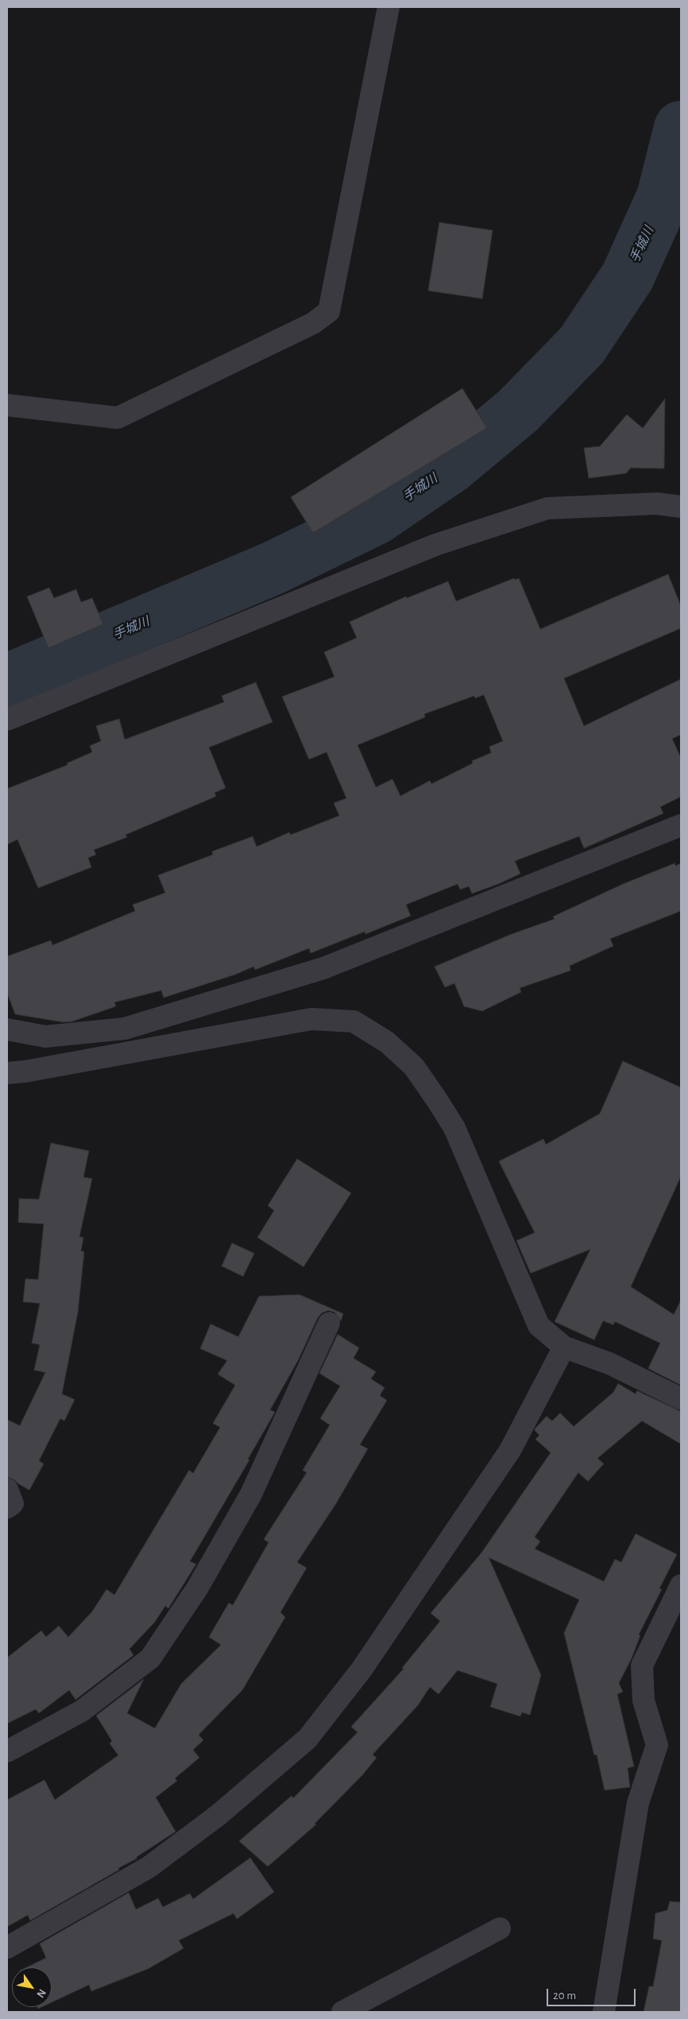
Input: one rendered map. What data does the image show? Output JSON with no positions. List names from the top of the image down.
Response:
{
  "water": ["手城川"],
  "scale_bar": "20 m",
  "north": "bottom right"
}
